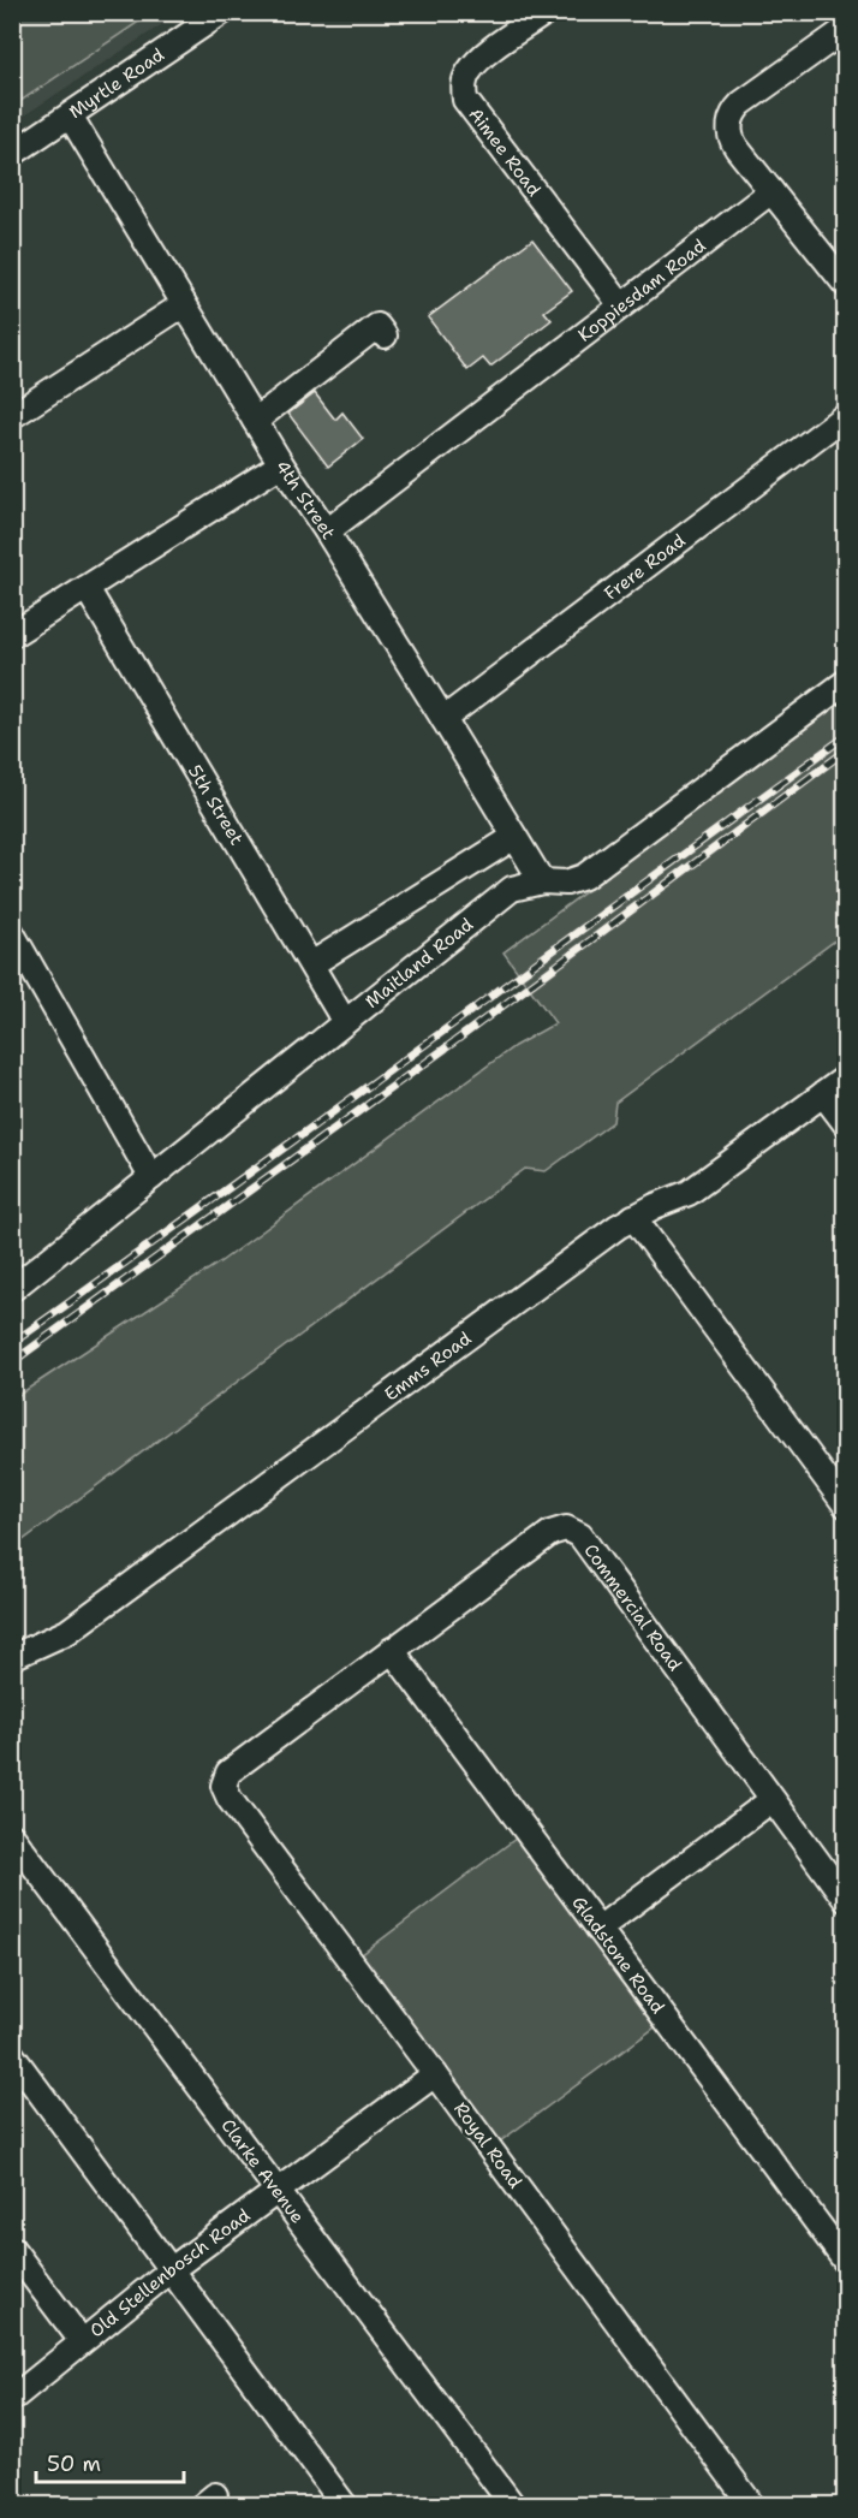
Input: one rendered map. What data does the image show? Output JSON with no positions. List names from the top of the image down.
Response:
{
  "streets": {
    "street": [
      "Myrtle Road",
      "Aimee Road",
      "Koppiesdam Road",
      "4th Street",
      "Frere Road",
      "5th Street",
      "Maitland Road",
      "Emms Road",
      "Commercial Road",
      "Gladstone Road",
      "Royal Road",
      "Clarke Avenue",
      "Old Stellenbosch Road"
    ]
  },
  "crossings": [
    ["Myrtle Road", "4th Street"],
    ["Aimee Road", "Koppiesdam Road"],
    ["Koppiesdam Road", "4th Street"],
    ["4th Street", "Frere Road"],
    ["4th Street", "Maitland Road"],
    ["5th Street", "Maitland Road"],
    ["Commercial Road", "Gladstone Road"],
    ["Commercial Road", "Royal Road"],
    ["Royal Road", "Old Stellenbosch Road"],
    ["Clarke Avenue", "Old Stellenbosch Road"]
  ],
  "scale_bar": "50 m"
}
